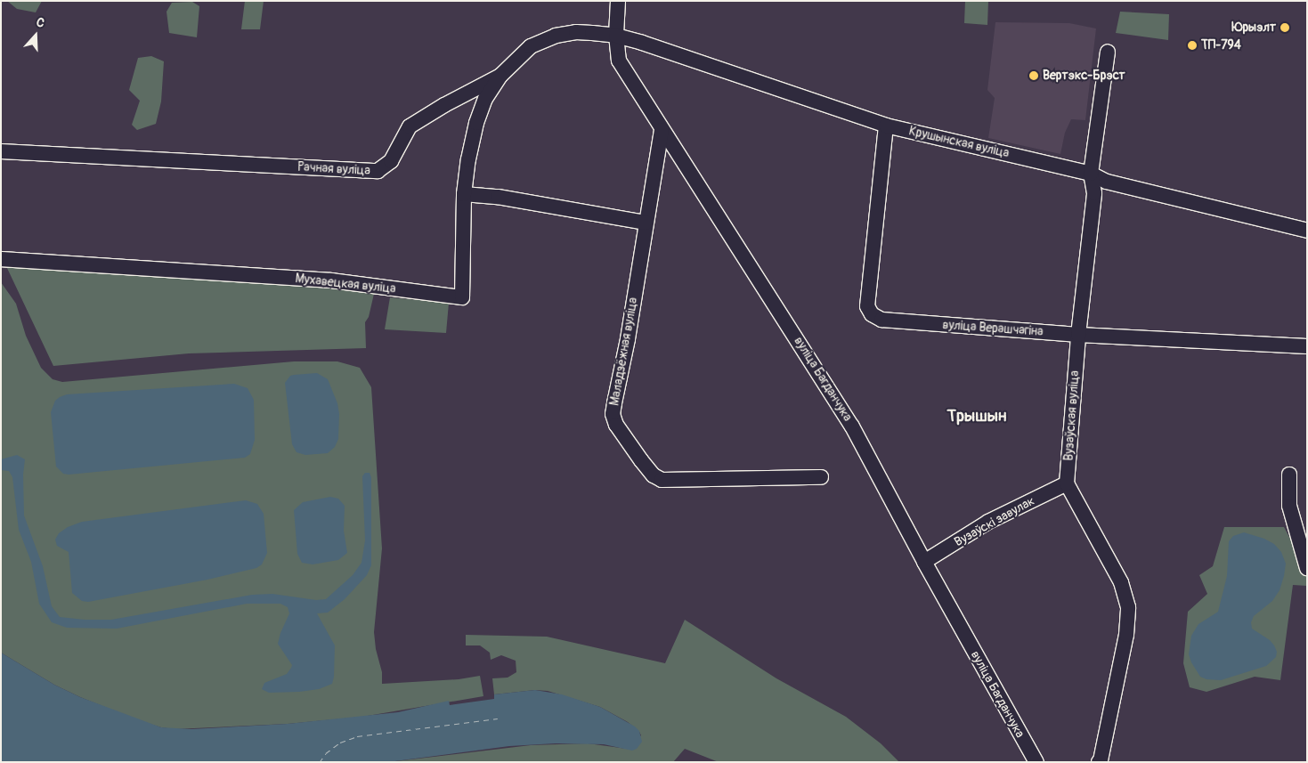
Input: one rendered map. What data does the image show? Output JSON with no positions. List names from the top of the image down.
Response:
{
  "streets": {
    "street": [
      "Крушынская вуліца",
      "Рачная вуліца",
      "Мухавецкая вуліца",
      "вуліца Верашчагіна",
      "Маладзёжная вуліца",
      "вуліца Багданчука",
      "Вузаўская вуліца",
      "Вузаўскі завулак"
    ]
  },
  "crossings": [
    ["Крушынская вуліца", "Рачная вуліца"],
    ["Крушынская вуліца", "вуліца Верашчагіна"],
    ["Крушынская вуліца", "вуліца Багданчука"],
    ["Крушынская вуліца", "Вузаўская вуліца"],
    ["Рачная вуліца", "Мухавецкая вуліца"],
    ["Рачная вуліца", "вуліца Багданчука"],
    ["вуліца Верашчагіна", "Вузаўская вуліца"],
    ["Маладзёжная вуліца", "вуліца Багданчука"],
    ["вуліца Багданчука", "Вузаўскі завулак"],
    ["Вузаўская вуліца", "Вузаўскі завулак"]
  ],
  "districts": ["Трышын"],
  "places": ["Юрыэлт", "ТП-794", "Вертэкс-Брэст"],
  "north": "top"
}
